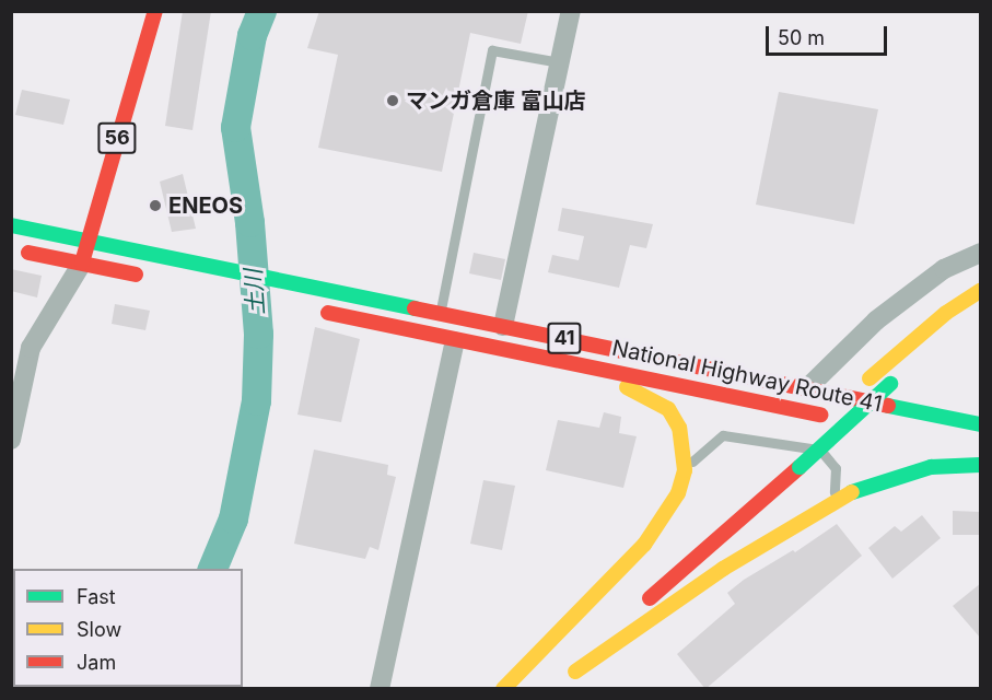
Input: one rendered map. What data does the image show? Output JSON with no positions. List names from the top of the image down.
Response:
{
  "streets": {
    "main road": ["56", "41", "National Highway Route 41"]
  },
  "crossings": [
    ["56", "National Highway Route 41"]
  ],
  "water": ["土川"],
  "places": ["マンガ倉庫 富山店", "ENEOS"],
  "legend": ["Fast", "Slow", "Jam"],
  "scale_bar": "50 m"
}
